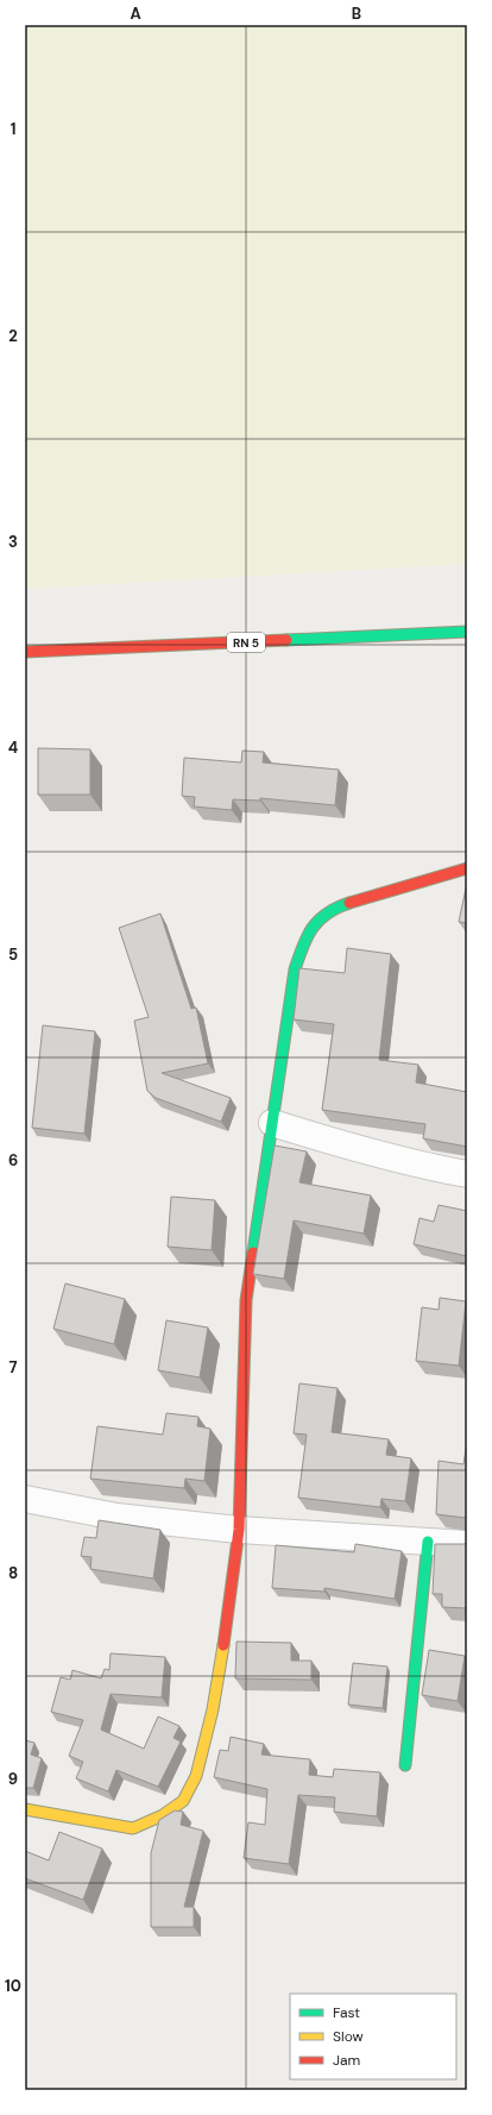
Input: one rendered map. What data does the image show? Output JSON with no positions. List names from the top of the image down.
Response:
{
  "streets": {
    "street": ["RN 5"]
  },
  "legend": ["Fast", "Slow", "Jam"],
  "grid": {
    "columns": ["A", "B"],
    "rows": [
      "1",
      "2",
      "3",
      "4",
      "5",
      "6",
      "7",
      "8",
      "9",
      "10"
    ]
  }
}
